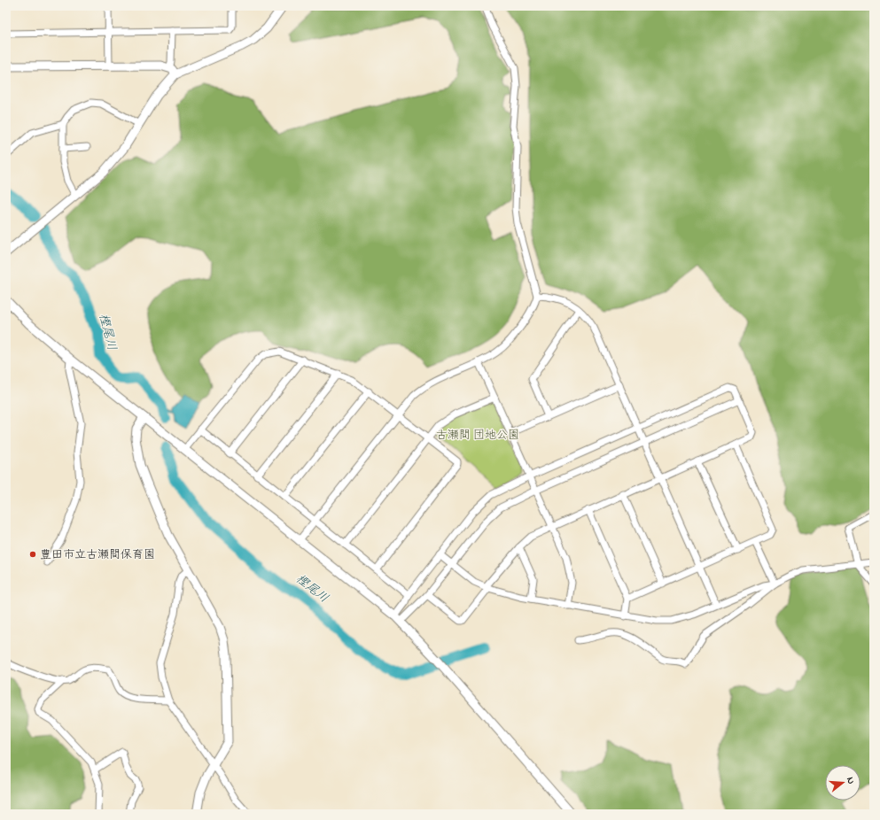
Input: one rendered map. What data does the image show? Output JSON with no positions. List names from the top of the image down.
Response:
{
  "water": ["樫尾川"],
  "parks": ["古瀬間 団地公園"],
  "places": ["豊田市立古瀬間保育園"],
  "north": "right"
}
